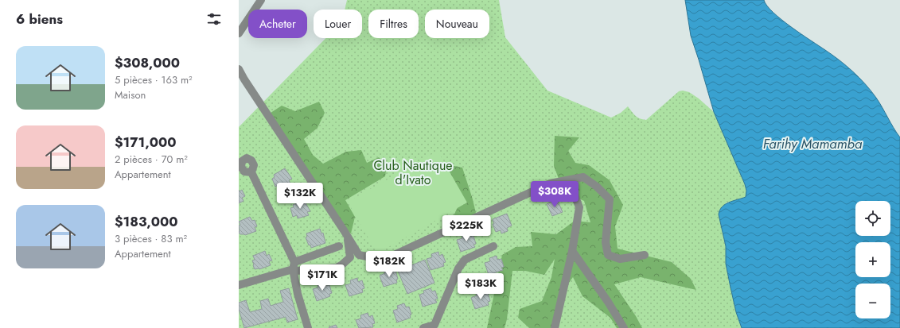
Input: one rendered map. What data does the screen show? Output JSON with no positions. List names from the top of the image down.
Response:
{
  "water": ["Farihy Mamamba"],
  "parks": ["Club Nautique d'Ivato"],
  "page": {
    "heading": "6 biens",
    "chip": [
      "Acheter",
      "Louer",
      "Filtres",
      "Nouveau"
    ],
    "list": [
      {
        "name": "$308,000",
        "note": "5 pièces · 163 m² · Maison"
      },
      {
        "name": "$171,000",
        "note": "2 pièces · 70 m² · Appartement"
      },
      {
        "name": "$183,000",
        "note": "3 pièces · 83 m² · Appartement"
      }
    ],
    "price": [
      "$308K",
      "$132K",
      "$225K",
      "$182K",
      "$171K",
      "$183K"
    ],
    "map_buttons": ["+", "−"]
  }
}
